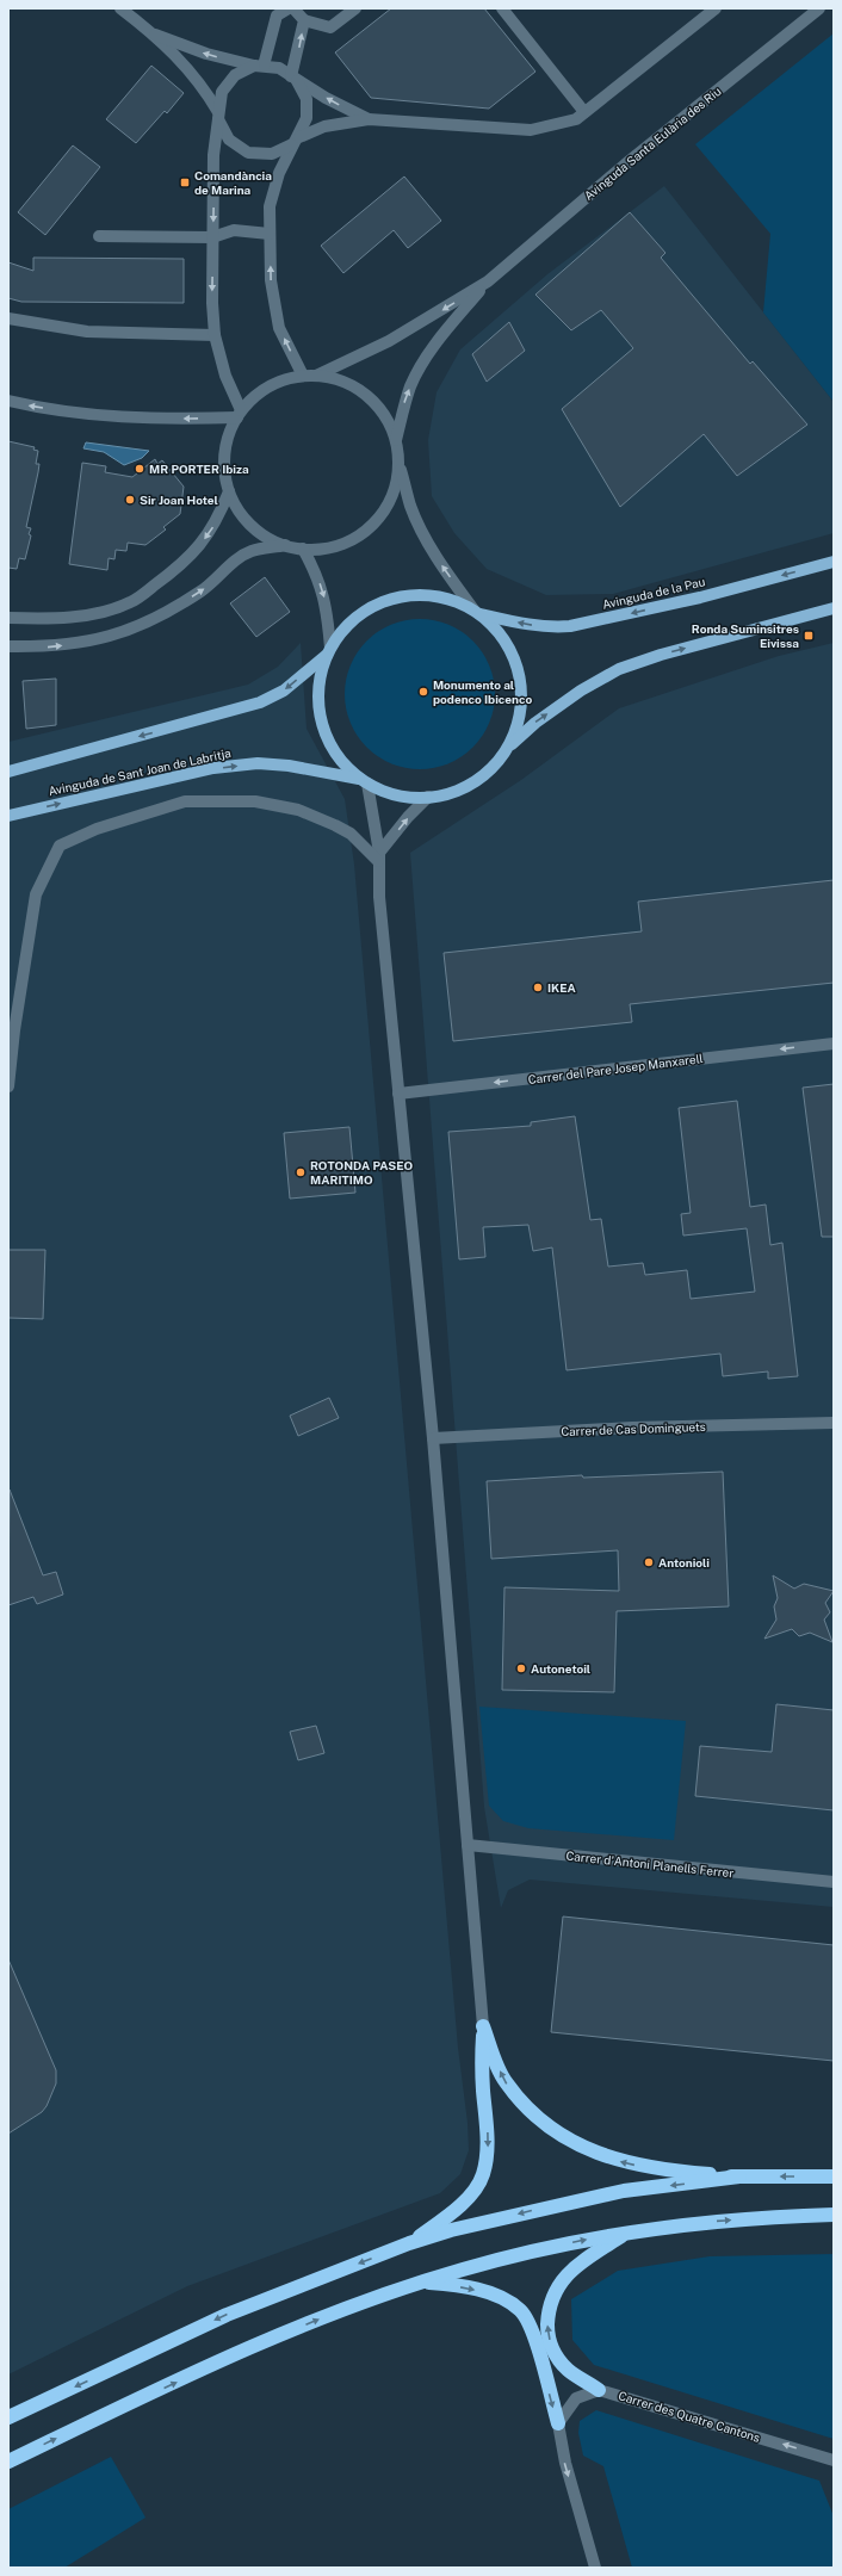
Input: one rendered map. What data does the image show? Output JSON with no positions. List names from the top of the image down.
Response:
{
  "streets": {
    "main road": ["Avinguda de la Pau", "Avinguda de Sant Joan de Labritja"],
    "street": [
      "Avinguda Santa Eulària des Riu",
      "Carrer del Pare Josep Manxarell",
      "Carrer de Cas Dominguets",
      "Carrer d'Antoni Planells Ferrer",
      "Carrer des Quatre Cantons"
    ]
  },
  "one_way": ["Carrer del Pare Josep Manxarell", "Carrer des Quatre Cantons"],
  "places": {
    "transit": ["Comandància de Marina", "Ronda Suminsitres Eivissa"],
    "other": [
      "MR PORTER Ibiza",
      "Sir Joan Hotel",
      "Monumento al podenco Ibicenco",
      "IKEA",
      "ROTONDA PASEO MARITIMO",
      "Antonioli",
      "Autonetoil"
    ]
  }
}
